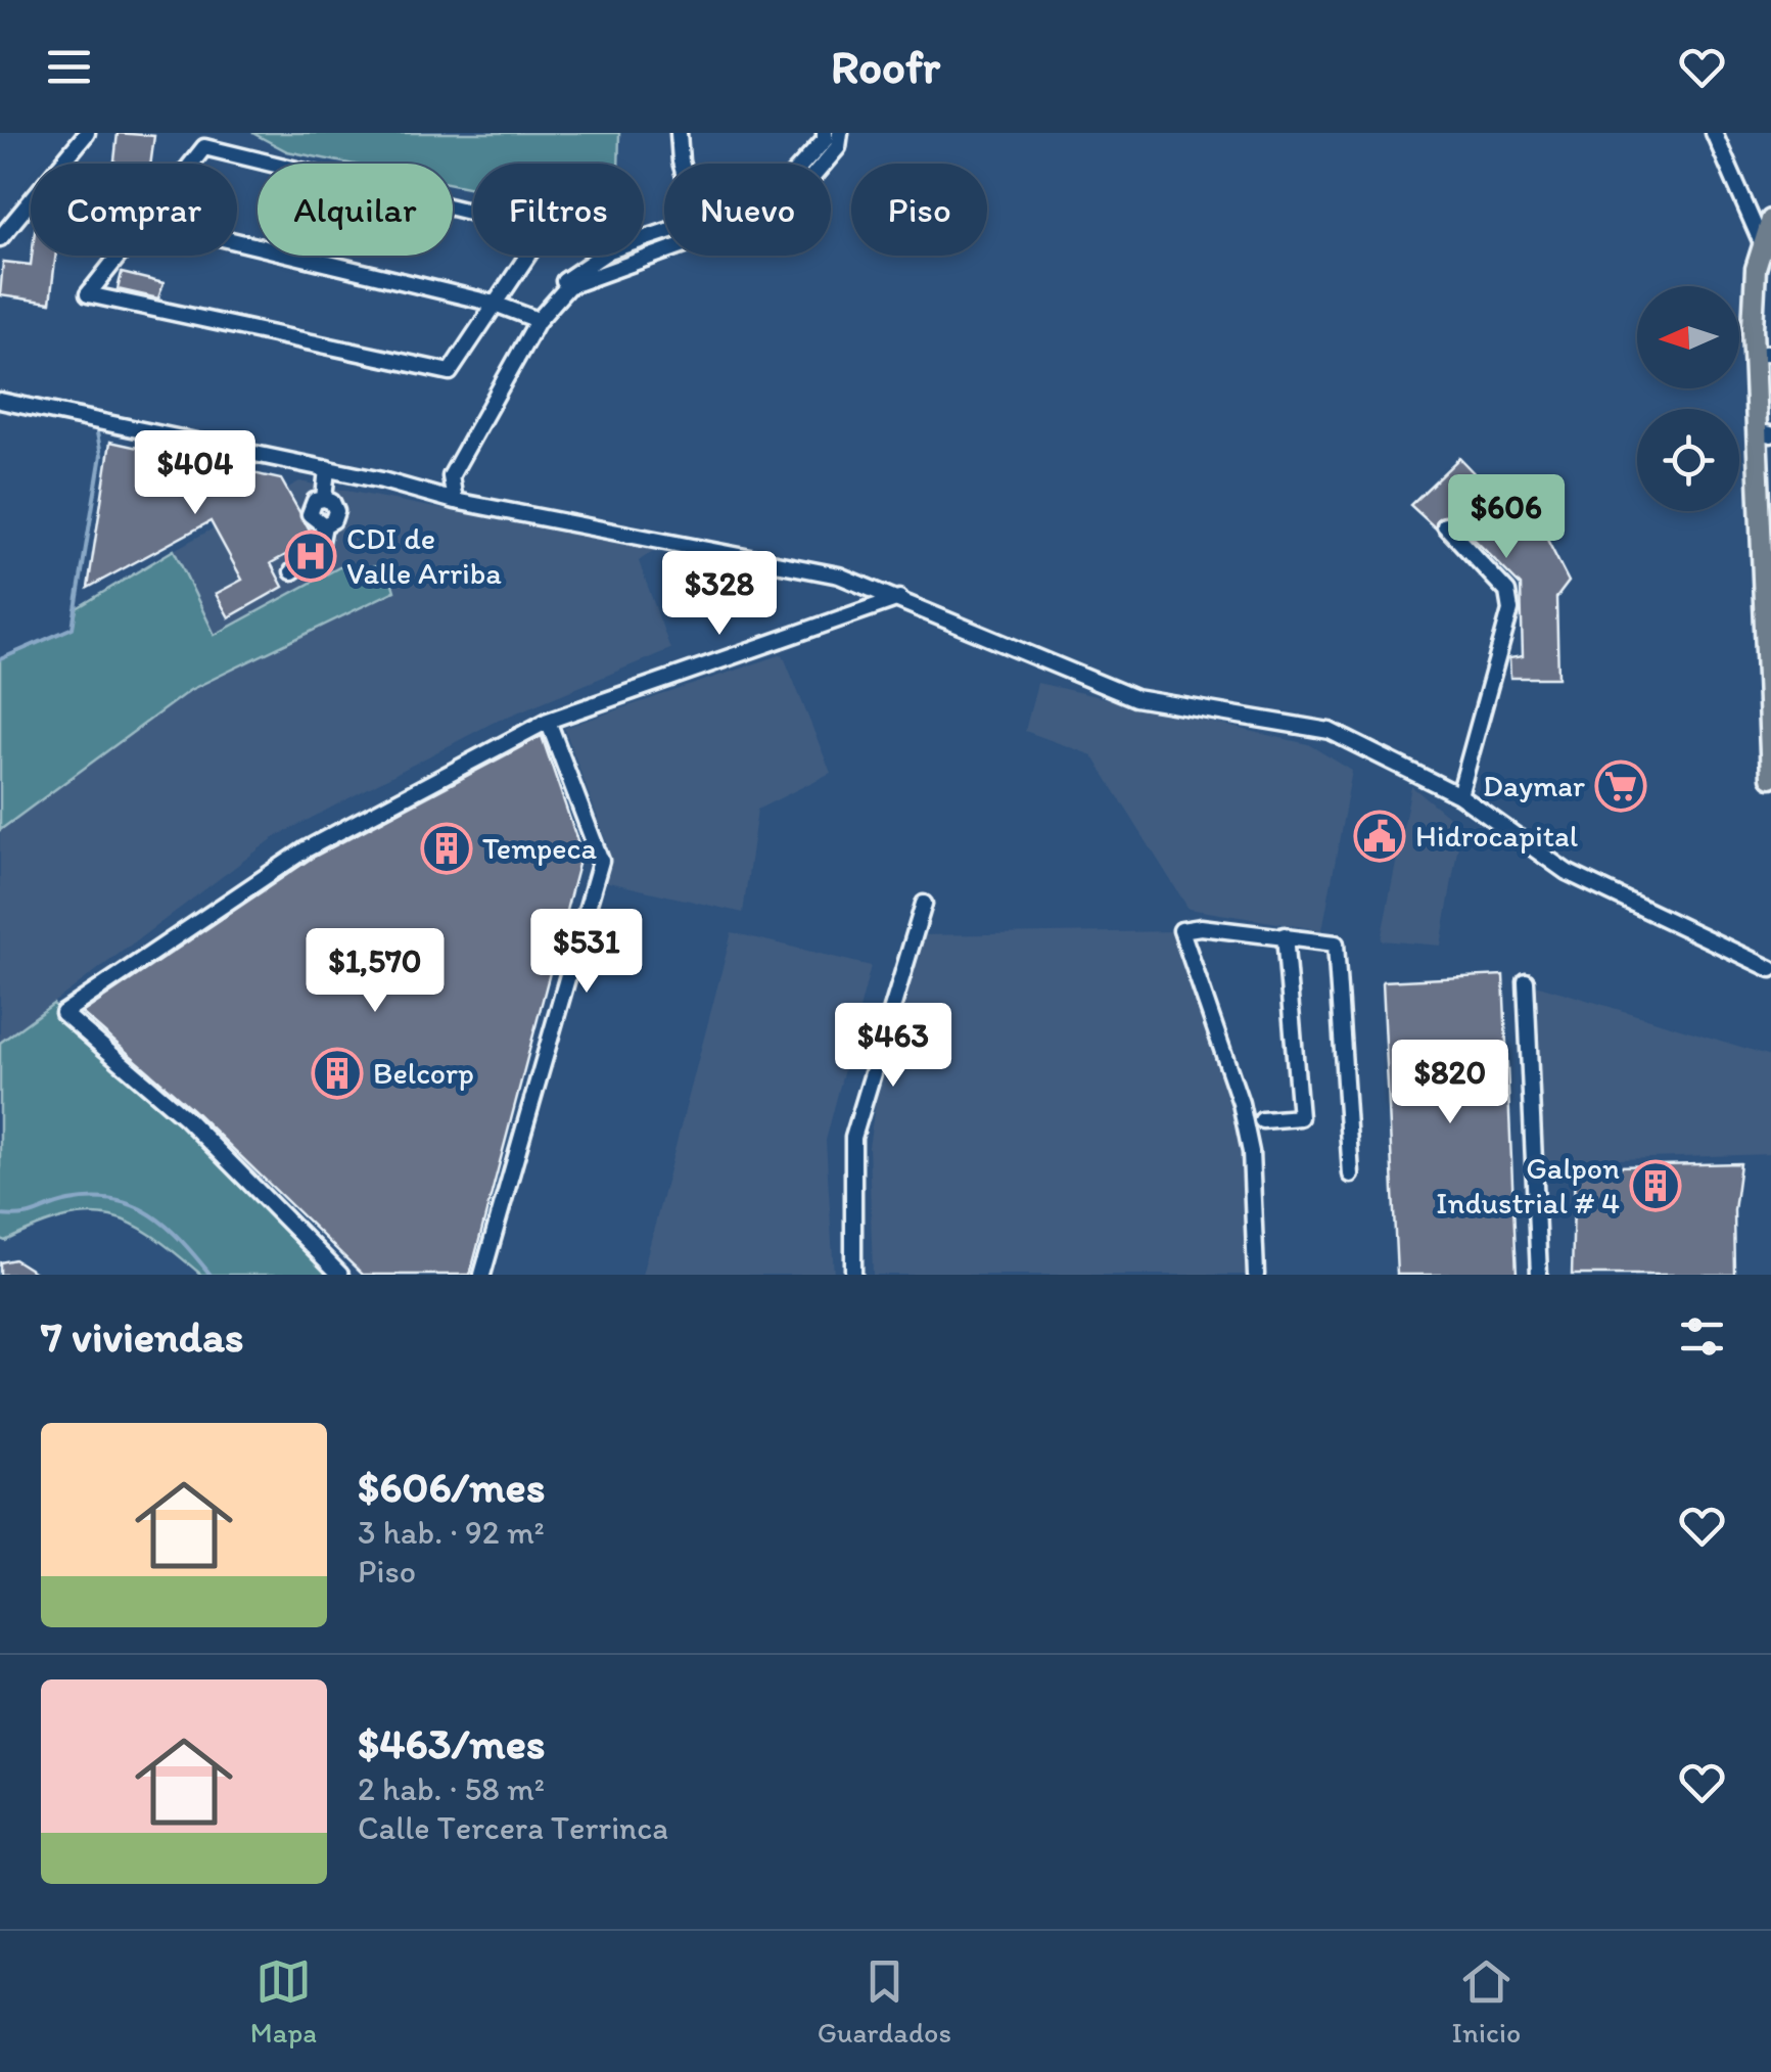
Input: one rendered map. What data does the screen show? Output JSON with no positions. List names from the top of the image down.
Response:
{
  "places": {
    "hospital": ["CDI de Valle Arriba"],
    "supermarket": ["Daymar"],
    "public building": ["Hidrocapital"],
    "building": ["Tempeca", "Belcorp", "Galpon Industrial # 4"]
  },
  "north": "left",
  "page": {
    "header": "Roofr",
    "chip": [
      "Comprar",
      "Alquilar",
      "Filtros",
      "Nuevo",
      "Piso"
    ],
    "price": [
      "$404",
      "$606",
      "$328",
      "$531",
      "$1,570",
      "$463",
      "$820"
    ],
    "heading": "7 viviendas",
    "list": [
      {
        "name": "$606/mes",
        "note": "3 hab. · 92 m² · Piso"
      },
      {
        "name": "$463/mes",
        "note": "2 hab. · 58 m² · Calle Tercera Terrinca"
      }
    ],
    "tabs": ["Mapa", "Guardados", "Inicio"]
  }
}
